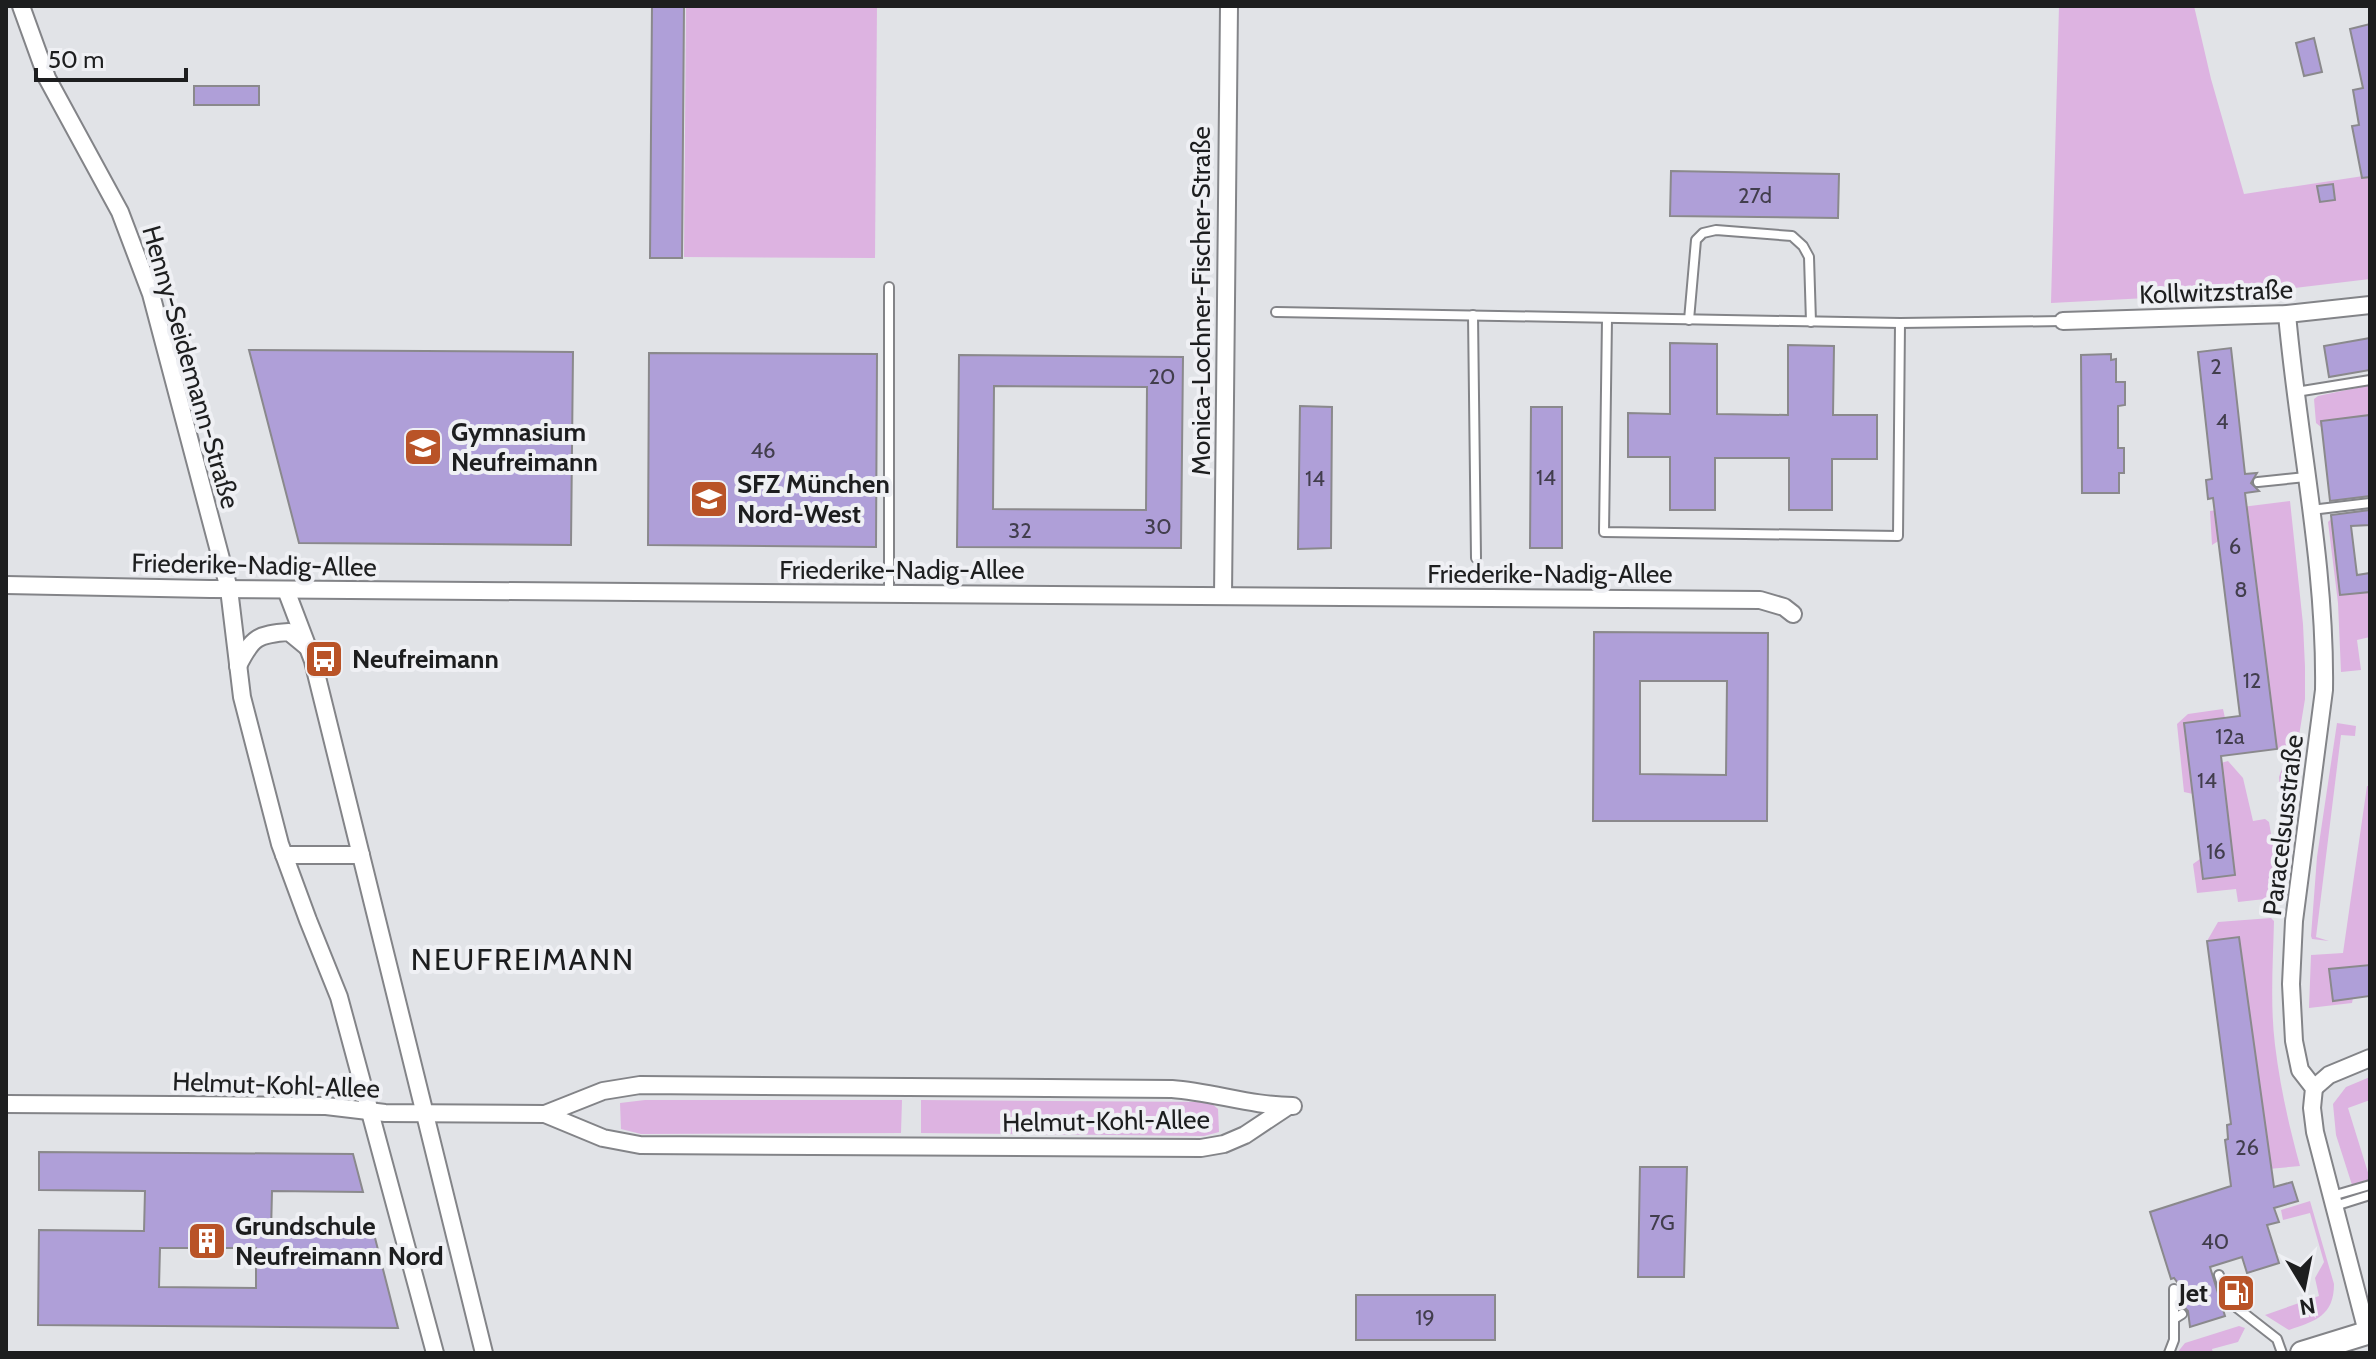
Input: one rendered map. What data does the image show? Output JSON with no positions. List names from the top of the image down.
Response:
{
  "streets": {
    "street": [
      "Kollwitzstraße",
      "Monica-Lochner-Fischer-Straße",
      "Henny-Seidemann-Straße",
      "Friederike-Nadig-Allee",
      "Paracelsusstraße",
      "Helmut-Kohl-Allee"
    ]
  },
  "crossings": [
    ["Kollwitzstraße", "Paracelsusstraße"],
    ["Monica-Lochner-Fischer-Straße", "Friederike-Nadig-Allee"],
    ["Henny-Seidemann-Straße", "Friederike-Nadig-Allee"],
    ["Henny-Seidemann-Straße", "Helmut-Kohl-Allee"]
  ],
  "districts": ["NEUFREIMANN"],
  "places": {
    "school or university": ["Gymnasium Neufreimann", "SFZ München Nord-West"],
    "bus stop": ["Neufreimann"],
    "building": ["Grundschule Neufreimann Nord"],
    "fuel station": ["Jet"]
  },
  "house_numbers": [
    "27d",
    "2",
    "20",
    "4",
    "46",
    "14",
    "14",
    "30",
    "32",
    "6",
    "8",
    "12",
    "12a",
    "14",
    "16",
    "26",
    "7G",
    "40",
    "19"
  ],
  "scale_bar": "50 m",
  "north": "bottom"
}
